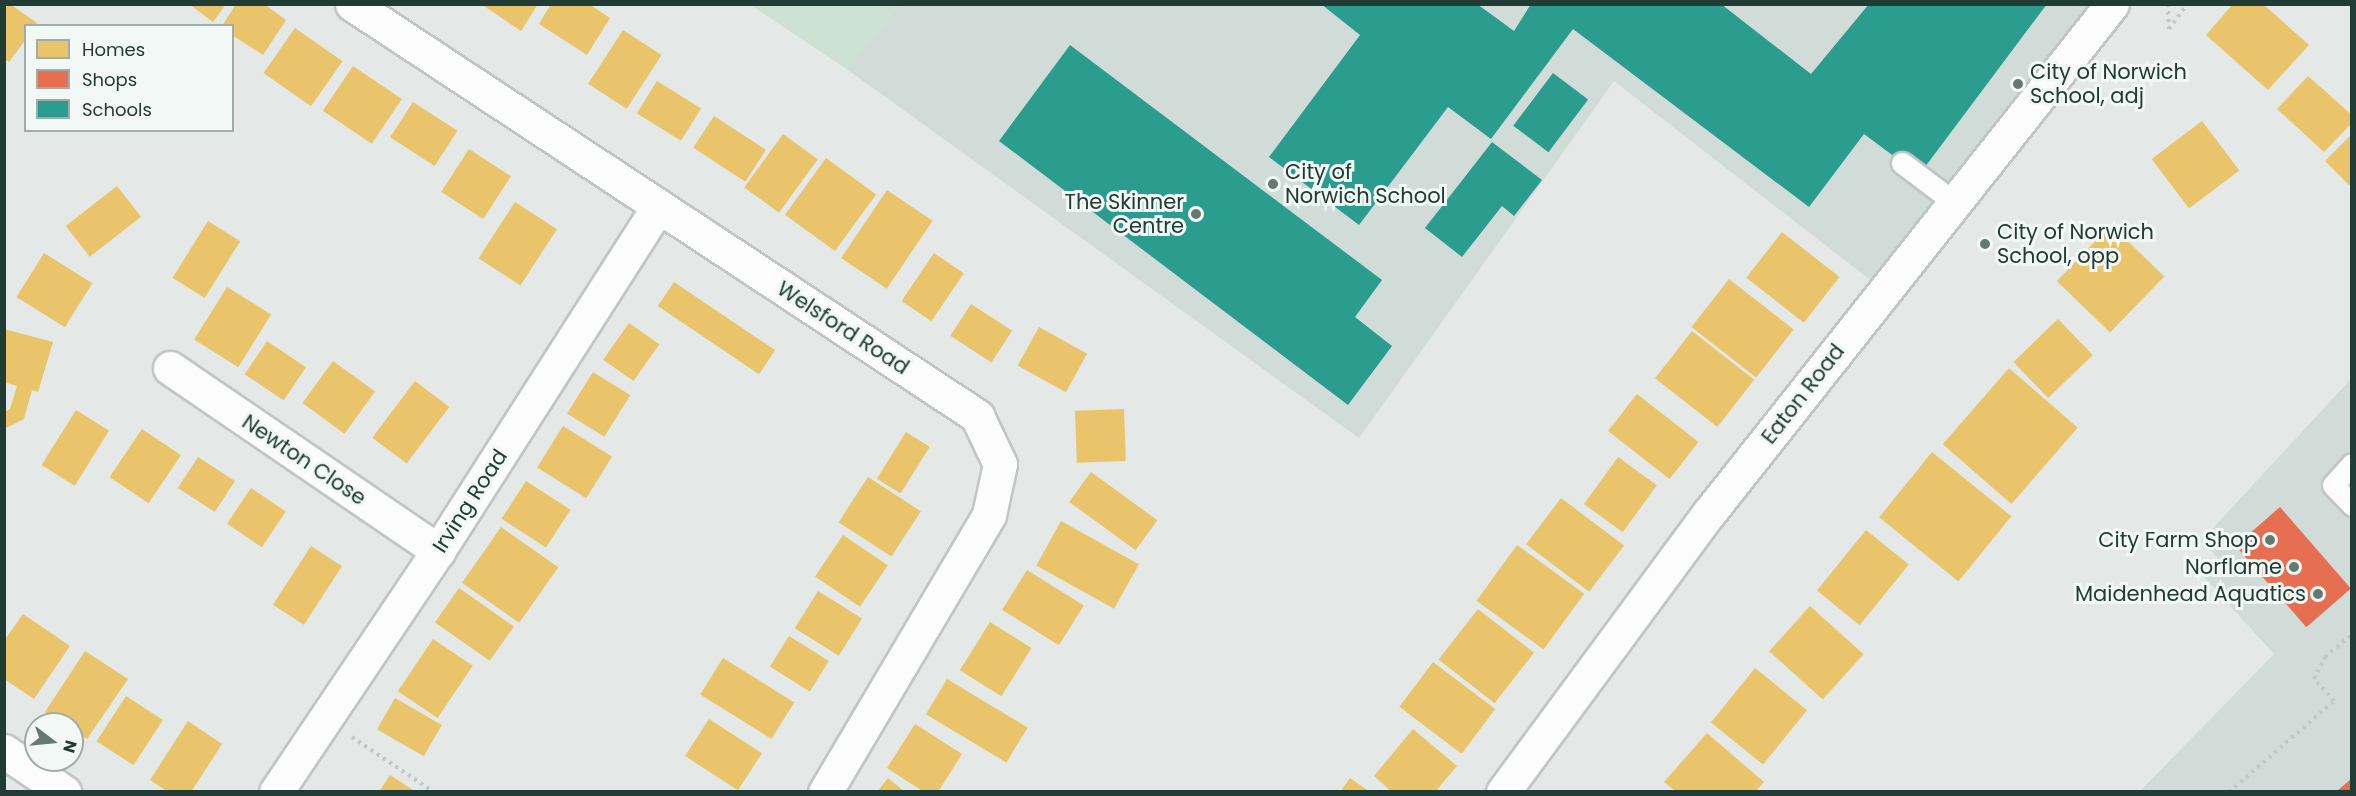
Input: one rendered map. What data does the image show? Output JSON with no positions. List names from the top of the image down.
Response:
{
  "streets": {
    "street": [
      "Welsford Road",
      "Eaton Road",
      "Newton Close",
      "Irving Road"
    ]
  },
  "crossings": [
    ["Welsford Road", "Irving Road"],
    ["Newton Close", "Irving Road"]
  ],
  "places": [
    "City of Norwich School, adj",
    "City of Norwich School",
    "The Skinner Centre",
    "City of Norwich School, opp",
    "City Farm Shop",
    "Norflame",
    "Maidenhead Aquatics"
  ],
  "legend": ["Homes", "Shops", "Schools"],
  "north": "right"
}
